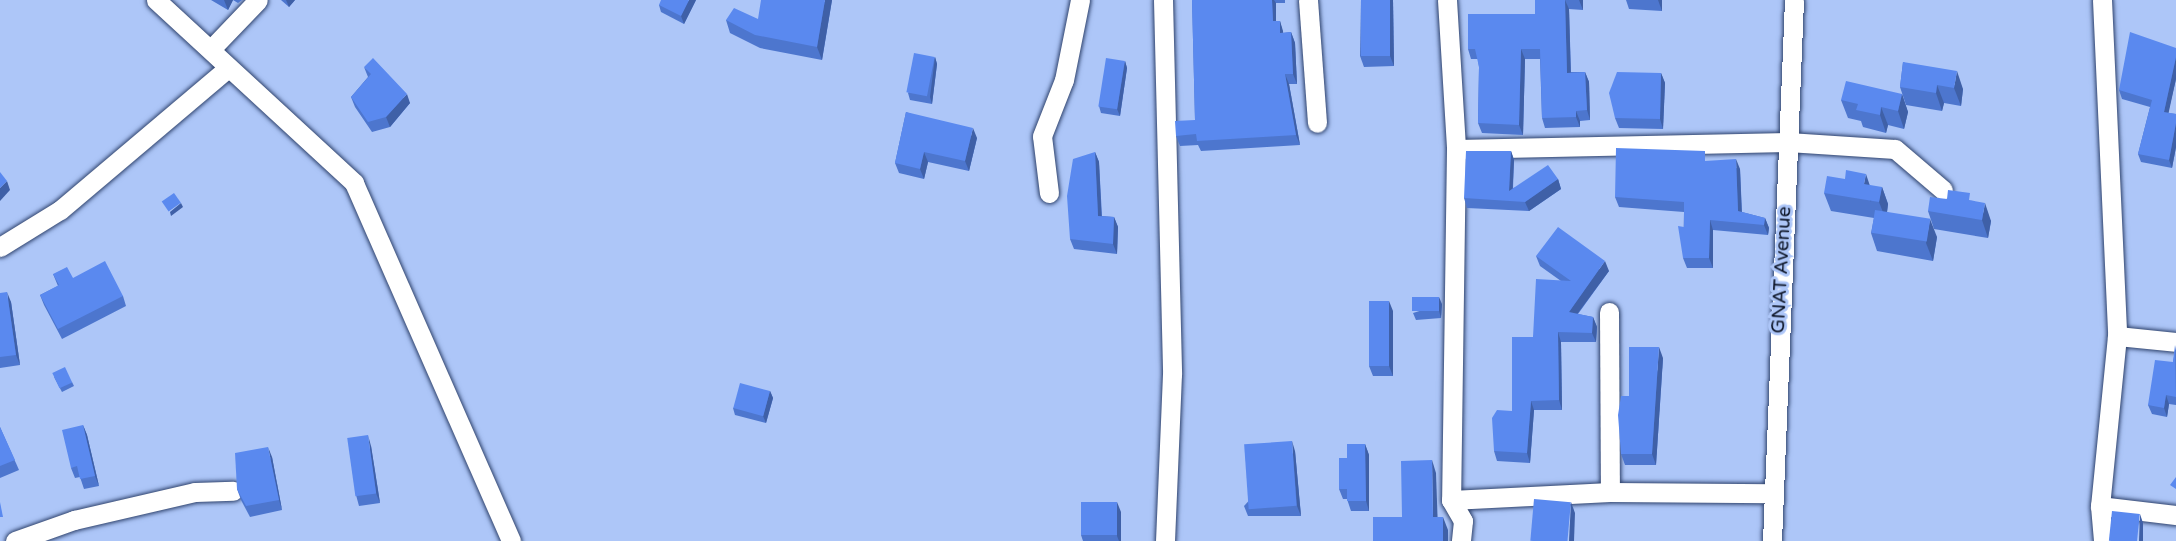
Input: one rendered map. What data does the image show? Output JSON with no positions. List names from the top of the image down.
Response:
{
  "streets": {
    "street": ["GNAT Avenue"]
  }
}
